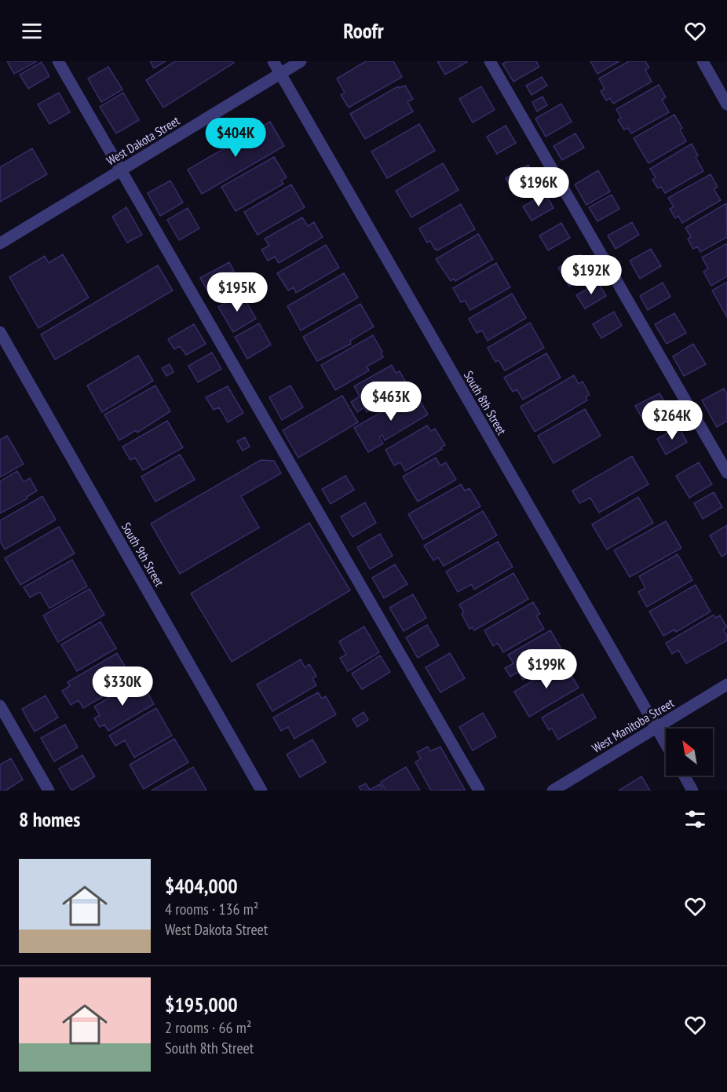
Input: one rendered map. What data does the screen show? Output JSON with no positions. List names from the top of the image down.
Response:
{
  "streets": {
    "street": [
      "West Dakota Street",
      "South 8th Street",
      "South 9th Street",
      "West Manitoba Street"
    ]
  },
  "crossings": [
    ["West Dakota Street", "South 8th Street"],
    ["South 8th Street", "West Manitoba Street"]
  ],
  "north": "top left",
  "page": {
    "header": "Roofr",
    "price": [
      "$404K",
      "$196K",
      "$192K",
      "$195K",
      "$463K",
      "$264K",
      "$199K",
      "$330K"
    ],
    "heading": "8 homes",
    "list": [
      {
        "name": "$404,000",
        "note": "4 rooms · 136 m² · West Dakota Street"
      },
      {
        "name": "$195,000",
        "note": "2 rooms · 66 m² · South 8th Street"
      }
    ]
  }
}
